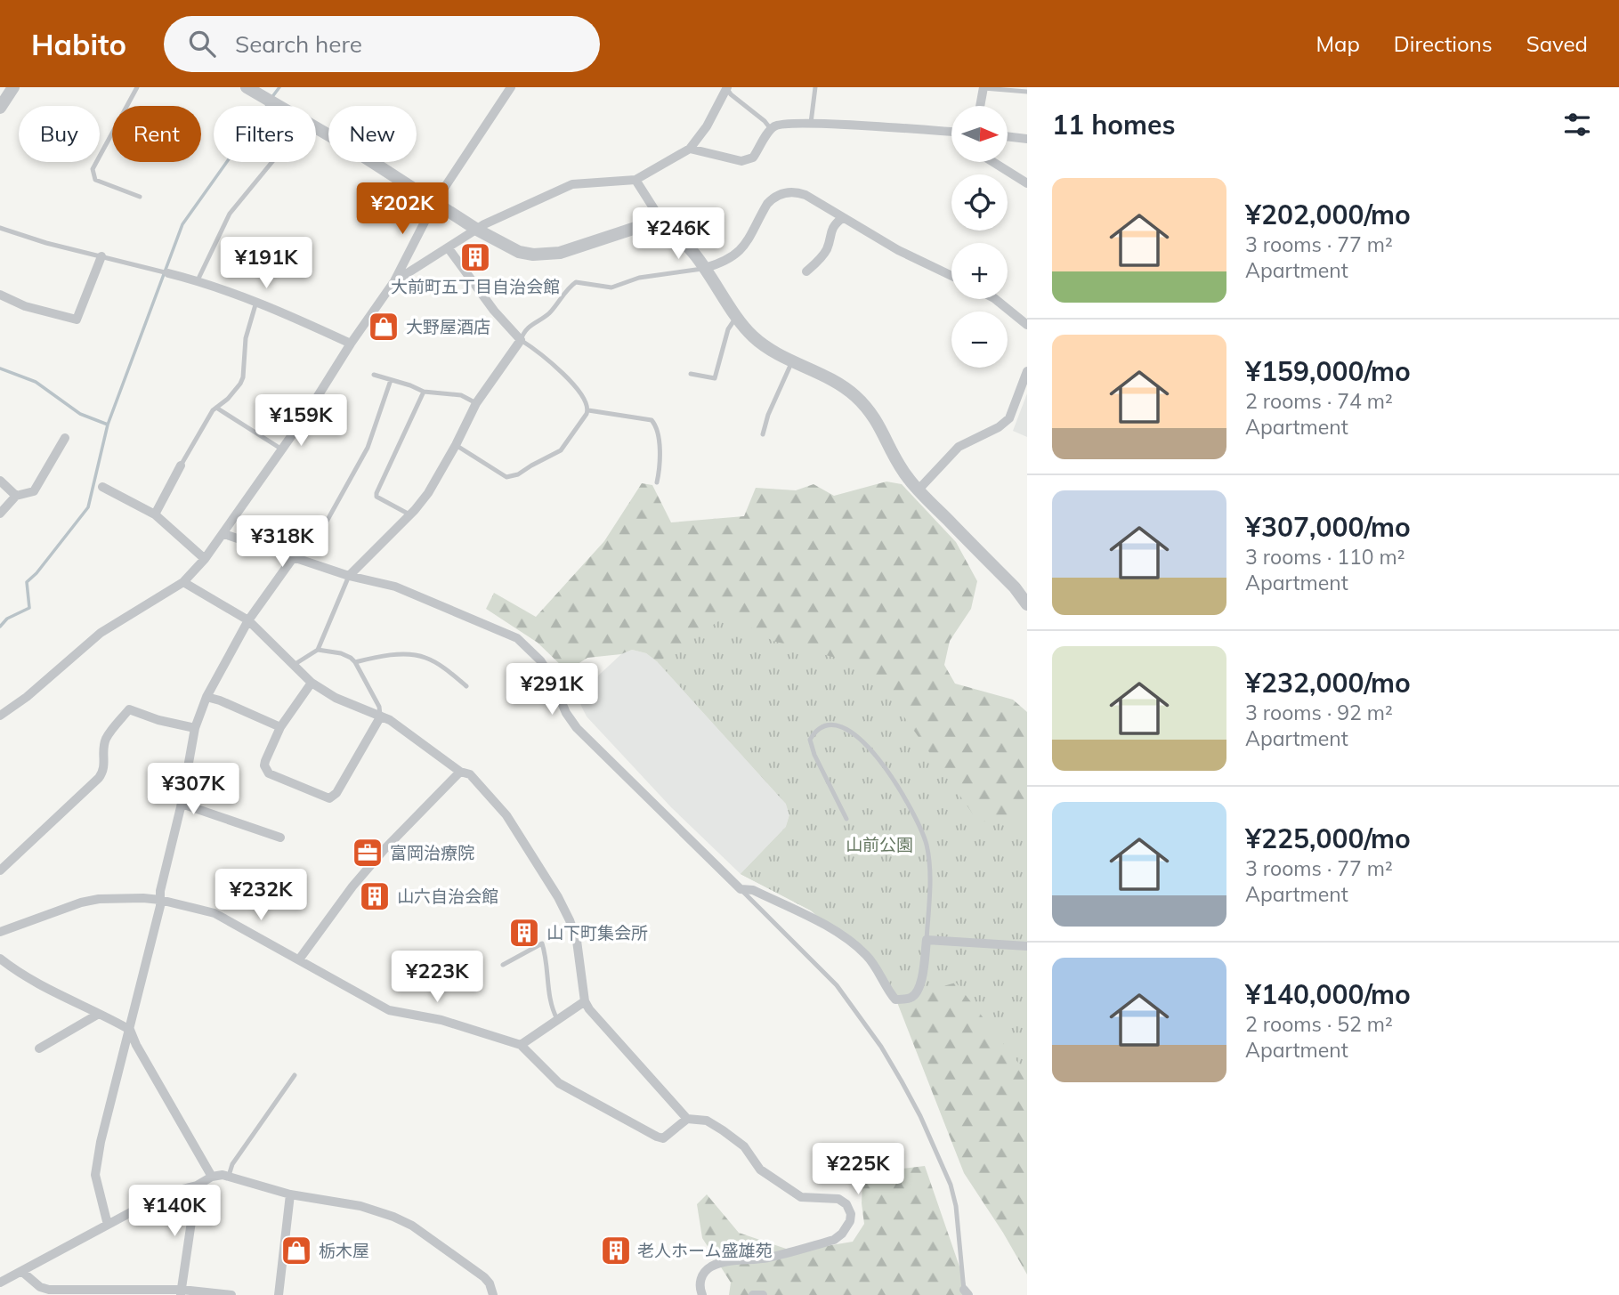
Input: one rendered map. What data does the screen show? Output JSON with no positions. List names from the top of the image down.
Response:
{
  "parks": ["山前公園"],
  "places": {
    "building": [
      "大前町五丁目自治会館",
      "山六自治会館",
      "山下町集会所",
      "老人ホーム盛雄苑"
    ],
    "shop": ["大野屋酒店", "栃木屋"],
    "office": ["富岡治療院"]
  },
  "north": "right",
  "page": {
    "header": "Habito",
    "search": "Search here",
    "nav": ["Map", "Directions", "Saved"],
    "heading": "11 homes",
    "map_buttons": ["+", "−"],
    "chip": [
      "Buy",
      "Rent",
      "Filters",
      "New"
    ],
    "list": [
      {
        "name": "¥202,000/mo",
        "note": "3 rooms · 77 m² · Apartment"
      },
      {
        "name": "¥159,000/mo",
        "note": "2 rooms · 74 m² · Apartment"
      },
      {
        "name": "¥307,000/mo",
        "note": "3 rooms · 110 m² · Apartment"
      },
      {
        "name": "¥232,000/mo",
        "note": "3 rooms · 92 m² · Apartment"
      },
      {
        "name": "¥225,000/mo",
        "note": "3 rooms · 77 m² · Apartment"
      },
      {
        "name": "¥140,000/mo",
        "note": "2 rooms · 52 m² · Apartment"
      }
    ],
    "price": [
      "¥202K",
      "¥246K",
      "¥191K",
      "¥159K",
      "¥318K",
      "¥291K",
      "¥307K",
      "¥232K",
      "¥223K",
      "¥225K",
      "¥140K"
    ]
  }
}
